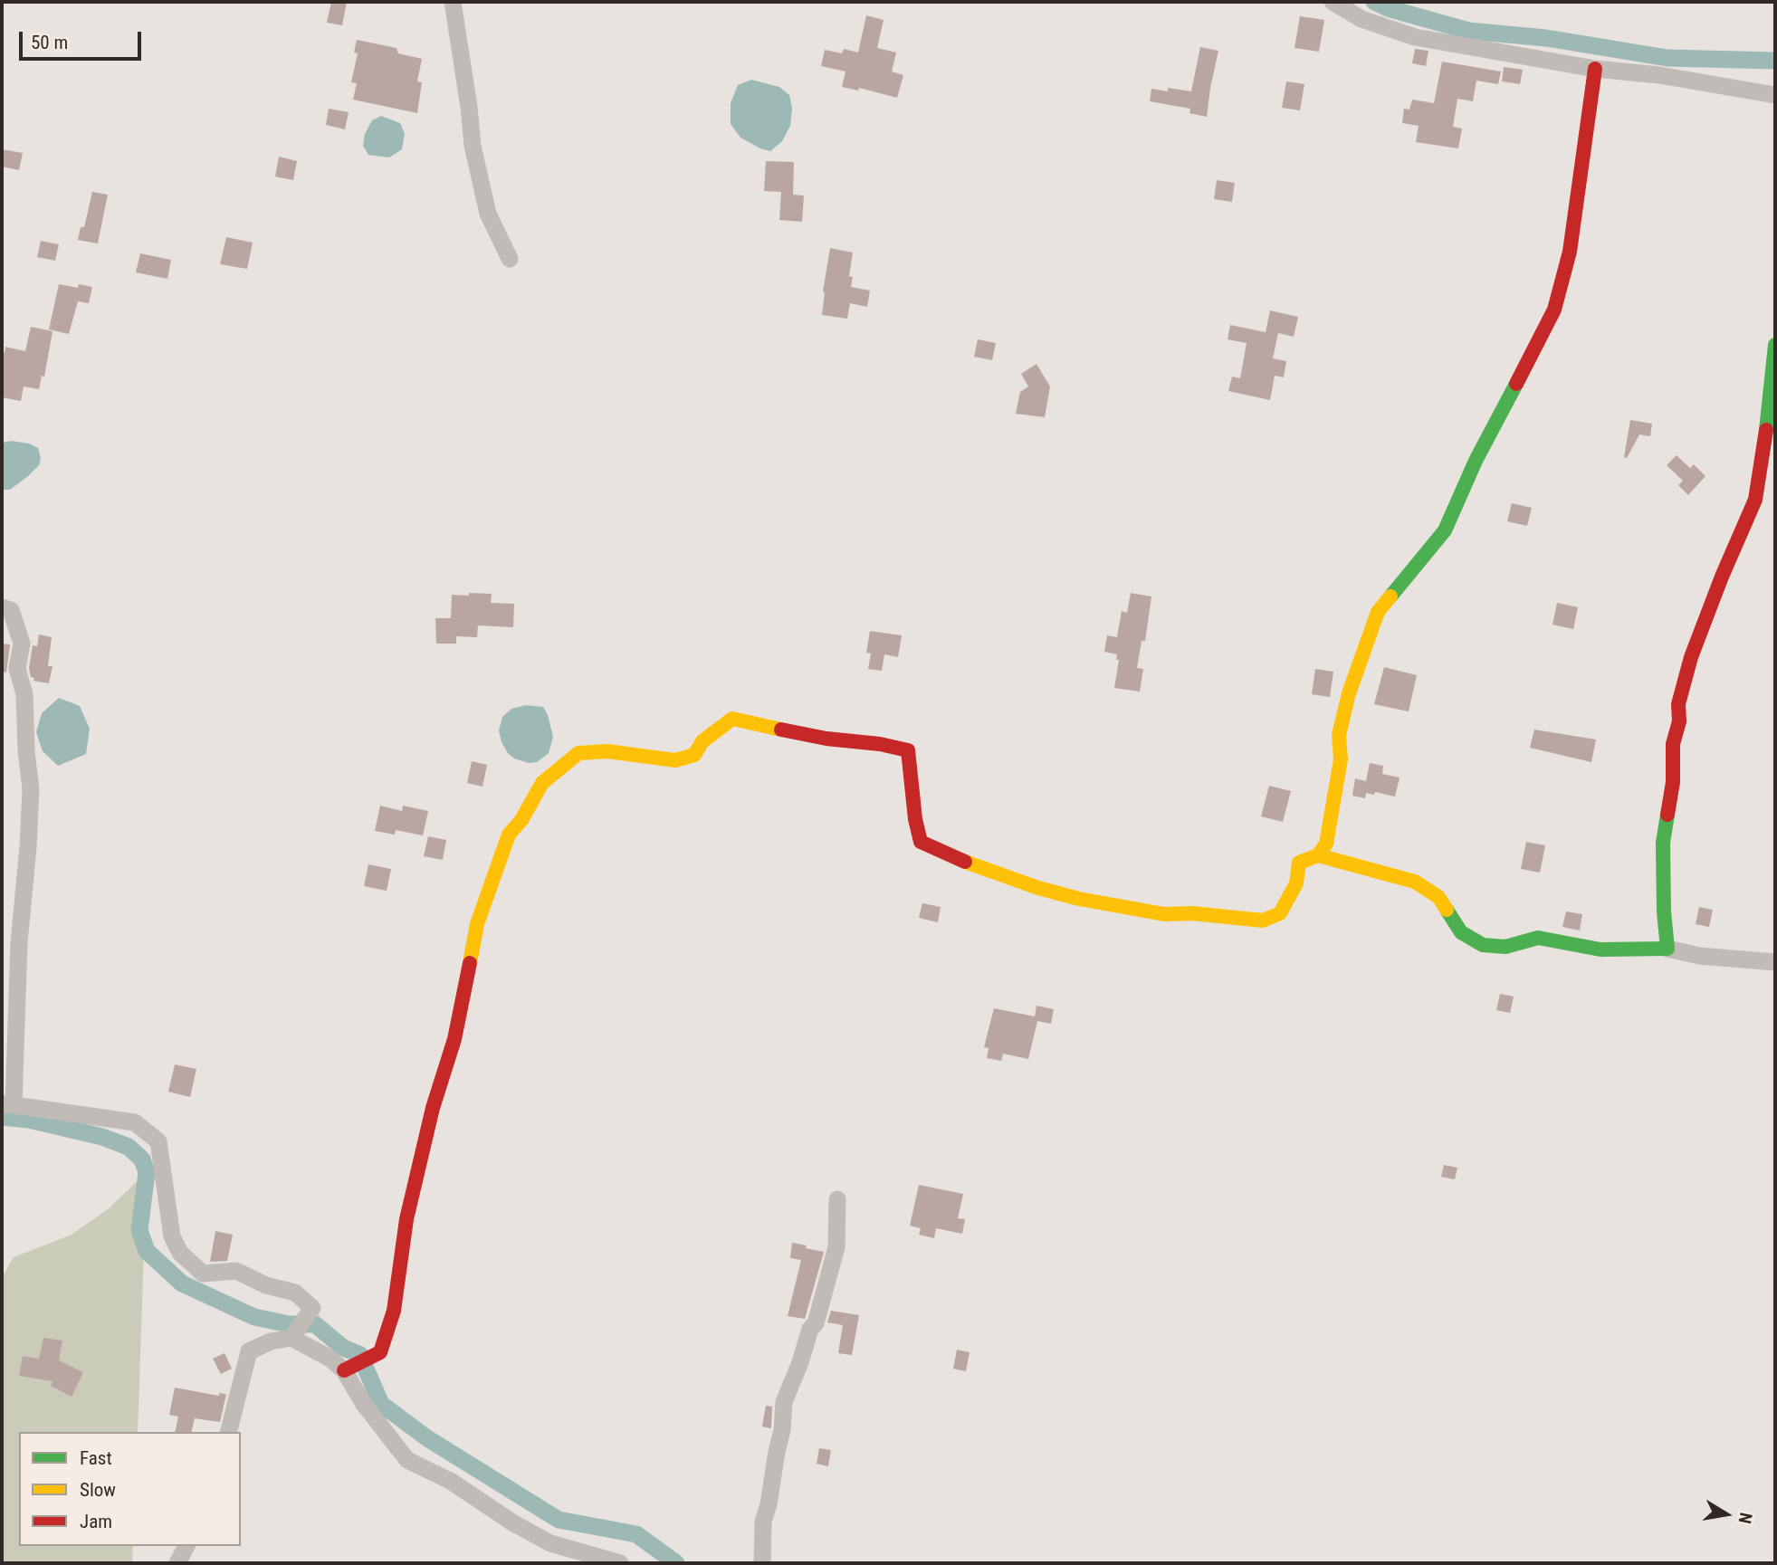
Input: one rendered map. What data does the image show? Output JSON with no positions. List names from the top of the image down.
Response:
{
  "legend": ["Fast", "Slow", "Jam"],
  "scale_bar": "50 m",
  "north": "right"
}
